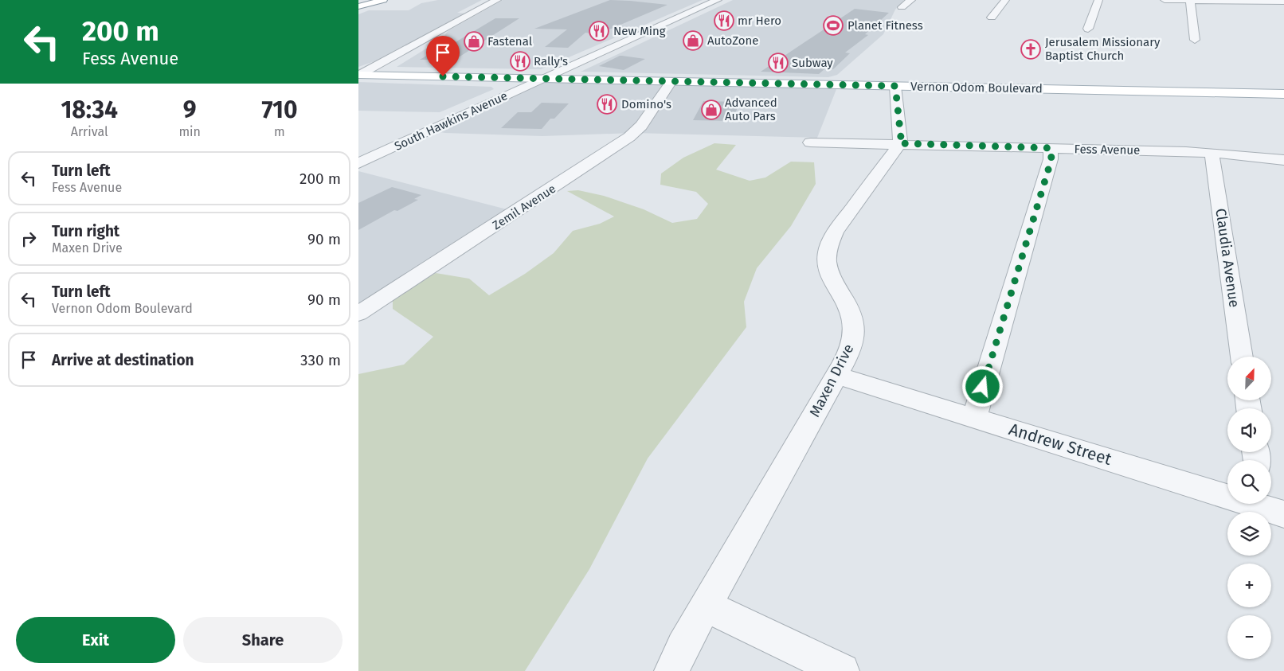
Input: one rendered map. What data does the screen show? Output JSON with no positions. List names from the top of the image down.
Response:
{
  "streets": {
    "main road": ["Vernon Odom Boulevard"],
    "street": [
      "South Hawkins Avenue",
      "Fess Avenue",
      "Zemil Avenue",
      "Claudia Avenue",
      "Maxen Drive",
      "Andrew Street"
    ]
  },
  "crossings": [
    ["Vernon Odom Boulevard", "South Hawkins Avenue"],
    ["Vernon Odom Boulevard", "Zemil Avenue"],
    ["Fess Avenue", "Claudia Avenue"],
    ["Fess Avenue", "Maxen Drive"],
    ["Maxen Drive", "Andrew Street"]
  ],
  "places": {
    "restaurant": [
      "mr Hero",
      "New Ming",
      "Rally's",
      "Subway",
      "Domino's"
    ],
    "sports": ["Planet Fitness"],
    "shop": ["AutoZone", "Fastenal", "Advanced Auto Pars"],
    "church": ["Jerusalem Missionary Baptist Church"]
  },
  "north": "top right",
  "page": {
    "turn": ["200 m", "Fess Avenue"],
    "eta": [
      "18:34",
      "Arrival",
      "9",
      "min",
      "710",
      "m"
    ],
    "list": [
      {
        "name": "Turn left",
        "note": "Fess Avenue",
        "value": "200 m"
      },
      {
        "name": "Turn right",
        "note": "Maxen Drive",
        "value": "90 m"
      },
      {
        "name": "Turn left",
        "note": "Vernon Odom Boulevard",
        "value": "90 m"
      },
      {
        "name": "Arrive at destination",
        "value": "330 m"
      }
    ],
    "map_buttons": ["+", "−"],
    "buttons": ["Exit", "Share"]
  }
}
